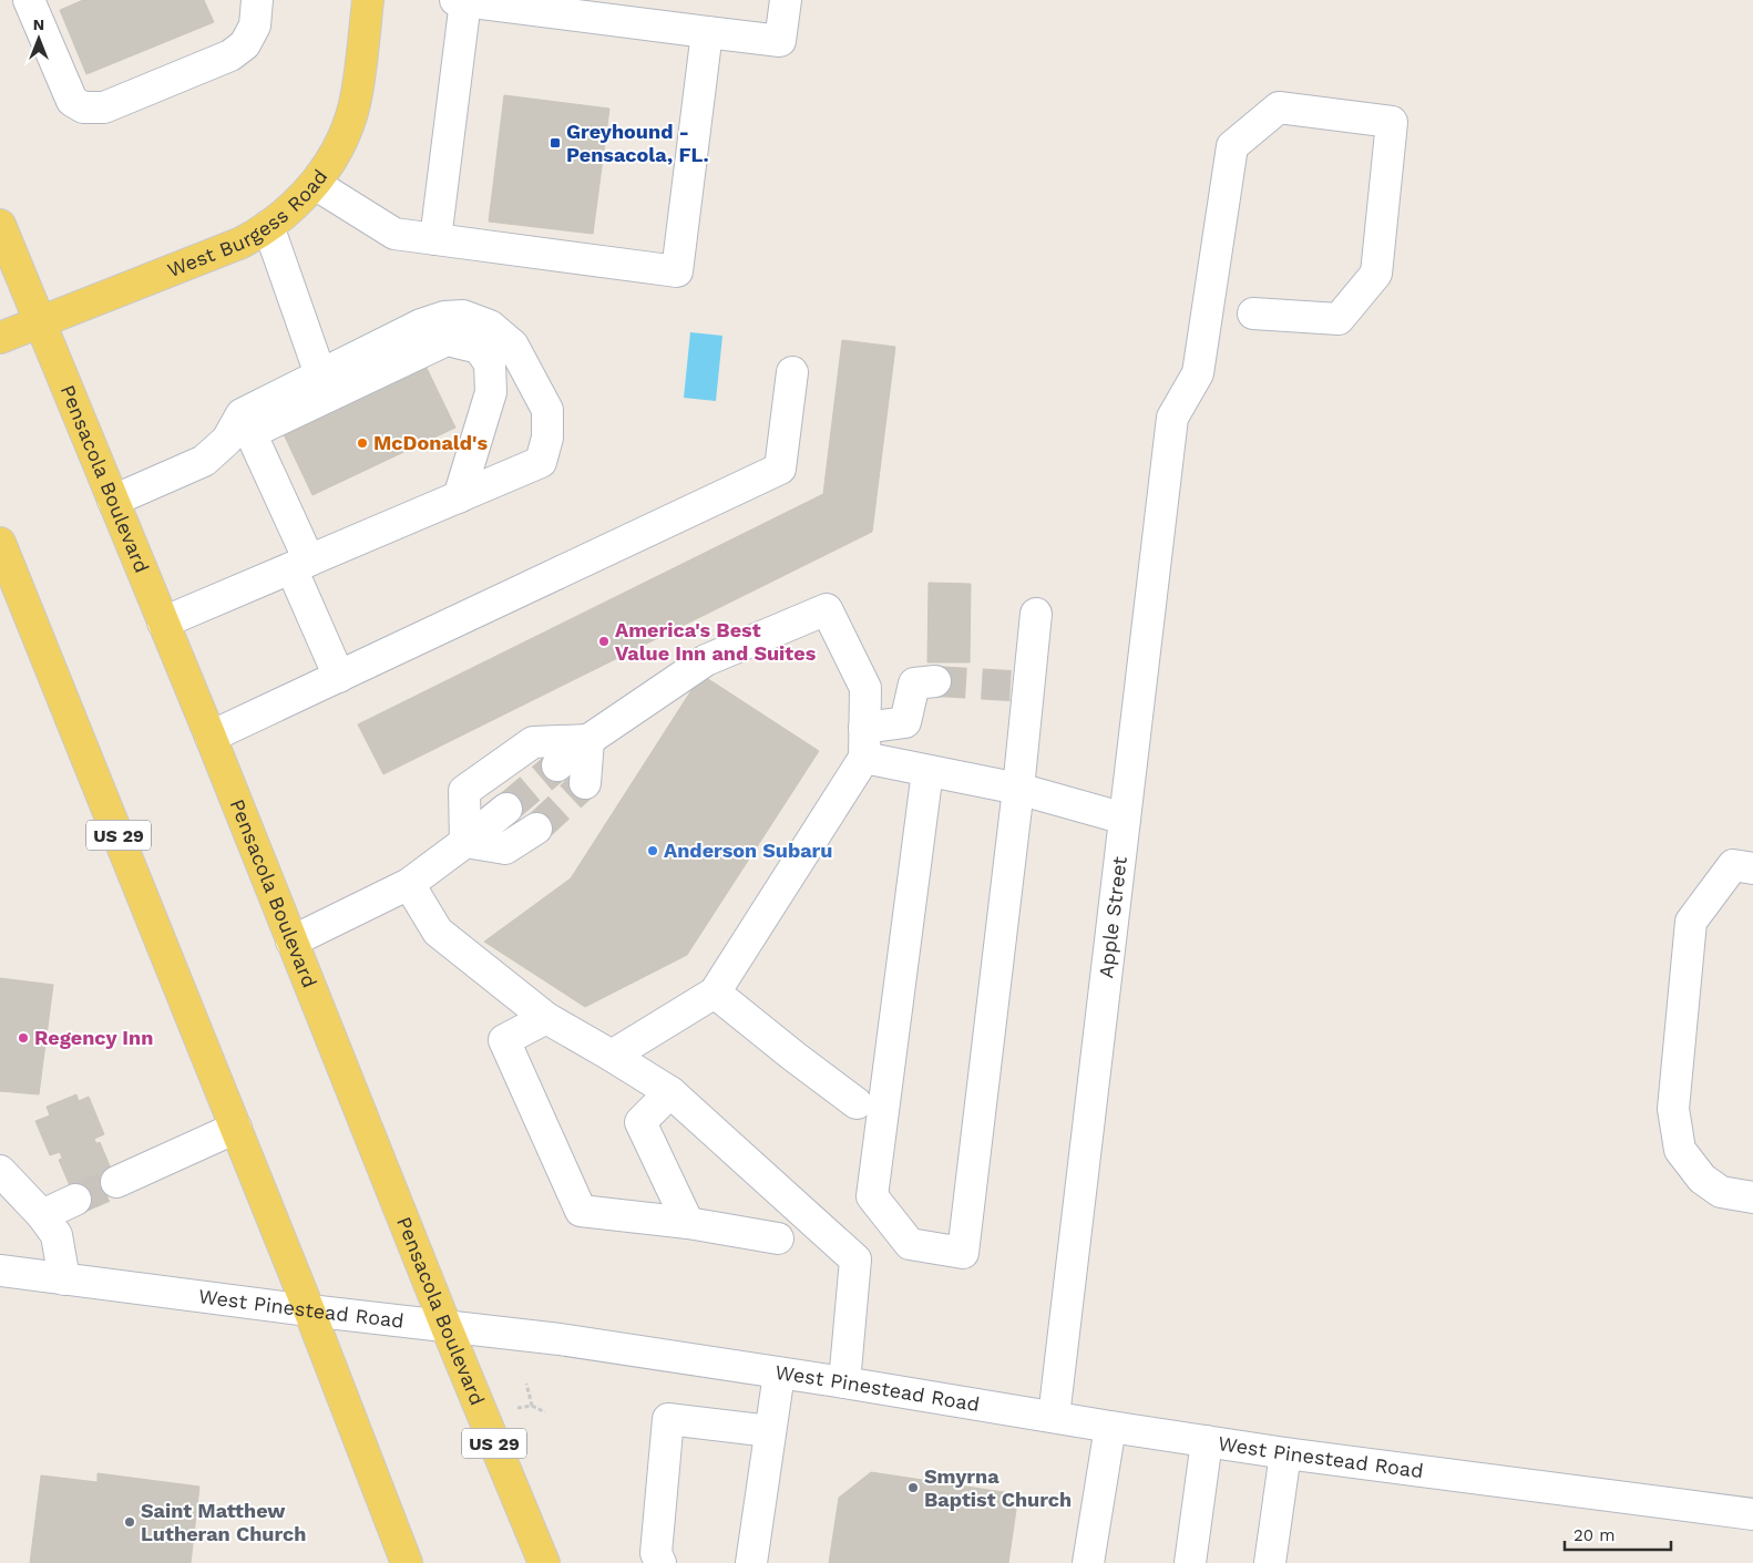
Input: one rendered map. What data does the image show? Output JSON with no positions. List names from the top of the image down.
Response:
{
  "streets": {
    "main road": ["West Burgess Road", "Pensacola Boulevard", "US 29"],
    "street": ["Apple Street", "West Pinestead Road"]
  },
  "crossings": [
    ["West Burgess Road", "Pensacola Boulevard"],
    ["Pensacola Boulevard", "West Pinestead Road"],
    ["US 29", "West Pinestead Road"],
    ["Apple Street", "West Pinestead Road"]
  ],
  "places": {
    "transit": ["Greyhound - Pensacola, FL."],
    "other": [
      "McDonald's",
      "America's Best Value Inn and Suites",
      "Anderson Subaru",
      "Regency Inn",
      "Smyrna Baptist Church",
      "Saint Matthew Lutheran Church"
    ]
  },
  "scale_bar": "20 m",
  "north": "top"
}
